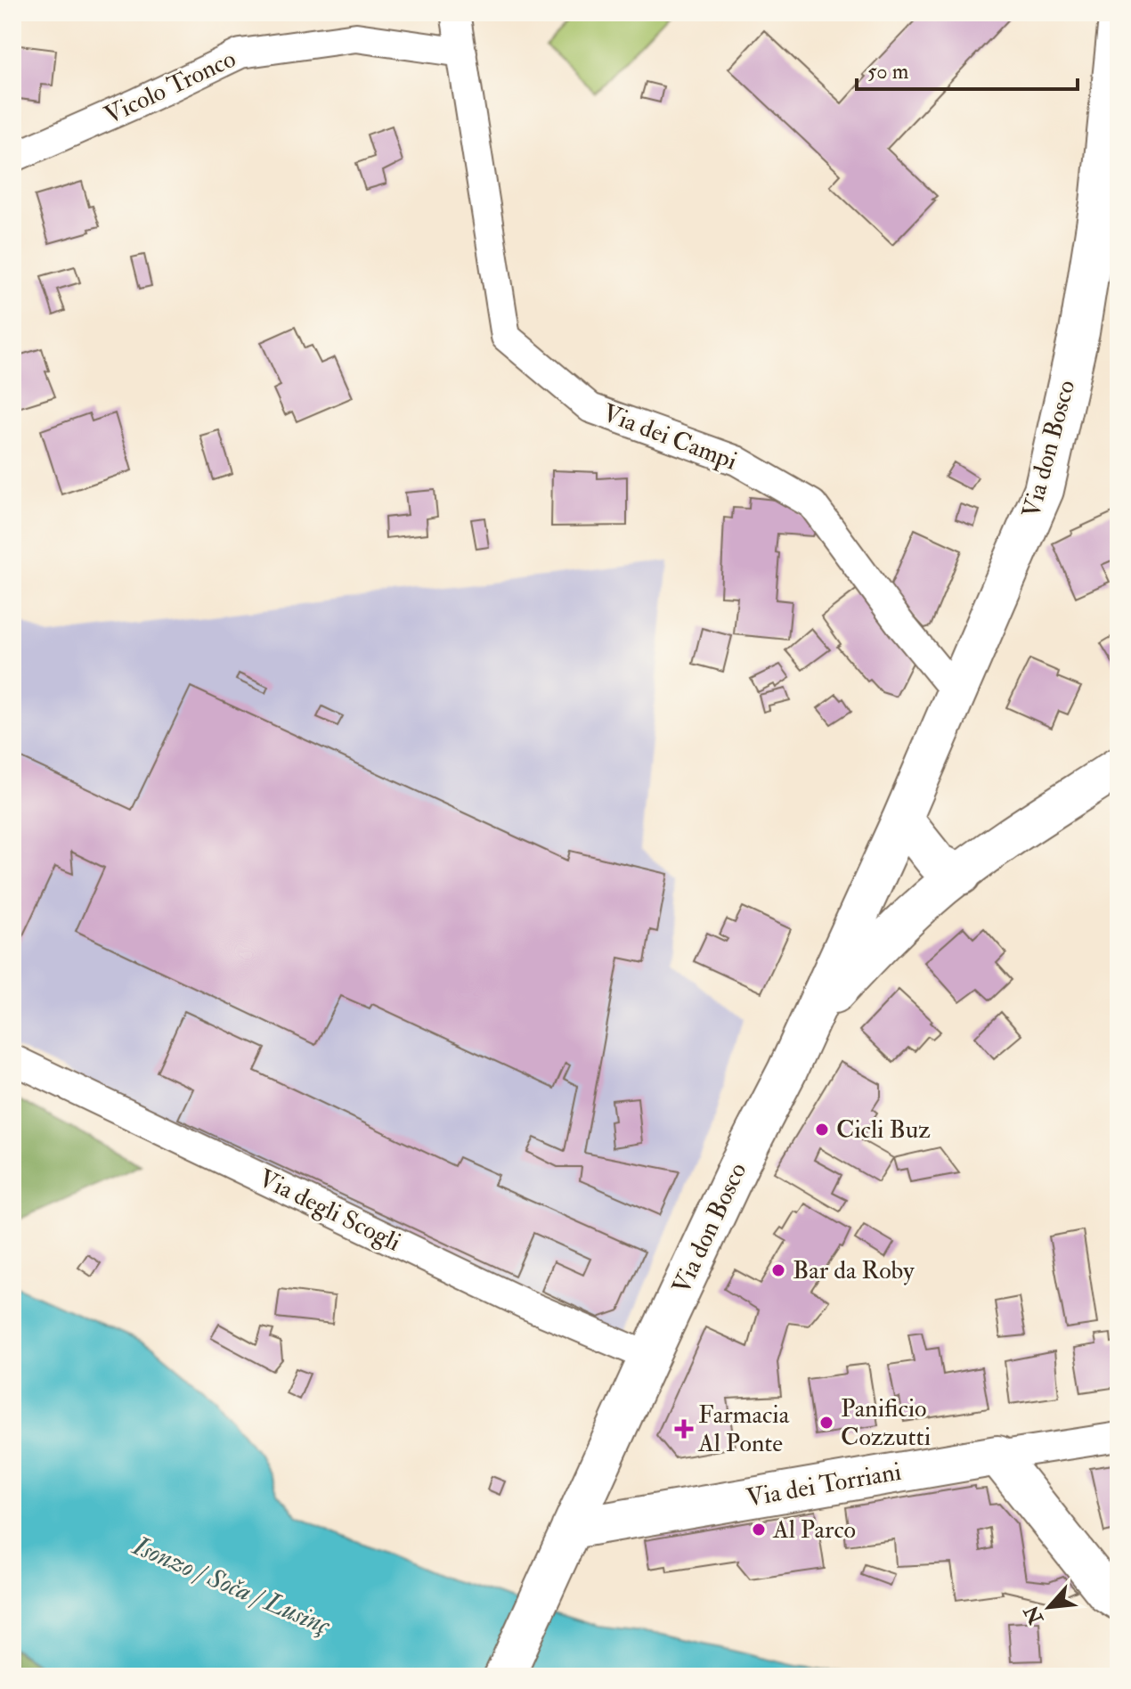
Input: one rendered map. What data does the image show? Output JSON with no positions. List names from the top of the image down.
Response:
{
  "streets": {
    "street": [
      "Vicolo Tronco",
      "Via dei Campi",
      "Via don Bosco",
      "Via degli Scogli",
      "Via dei Torriani"
    ]
  },
  "crossings": [
    ["Vicolo Tronco", "Via dei Campi"],
    ["Via dei Campi", "Via don Bosco"],
    ["Via don Bosco", "Via degli Scogli"],
    ["Via don Bosco", "Via dei Torriani"]
  ],
  "water": ["Isonzo / Soča / Lusinç"],
  "places": {
    "other": [
      "Cicli Buz",
      "Bar da Roby",
      "Panificio Cozzutti",
      "Al Parco"
    ],
    "health": ["Farmacia Al Ponte"]
  },
  "scale_bar": "50 m",
  "north": "bottom left"
}
